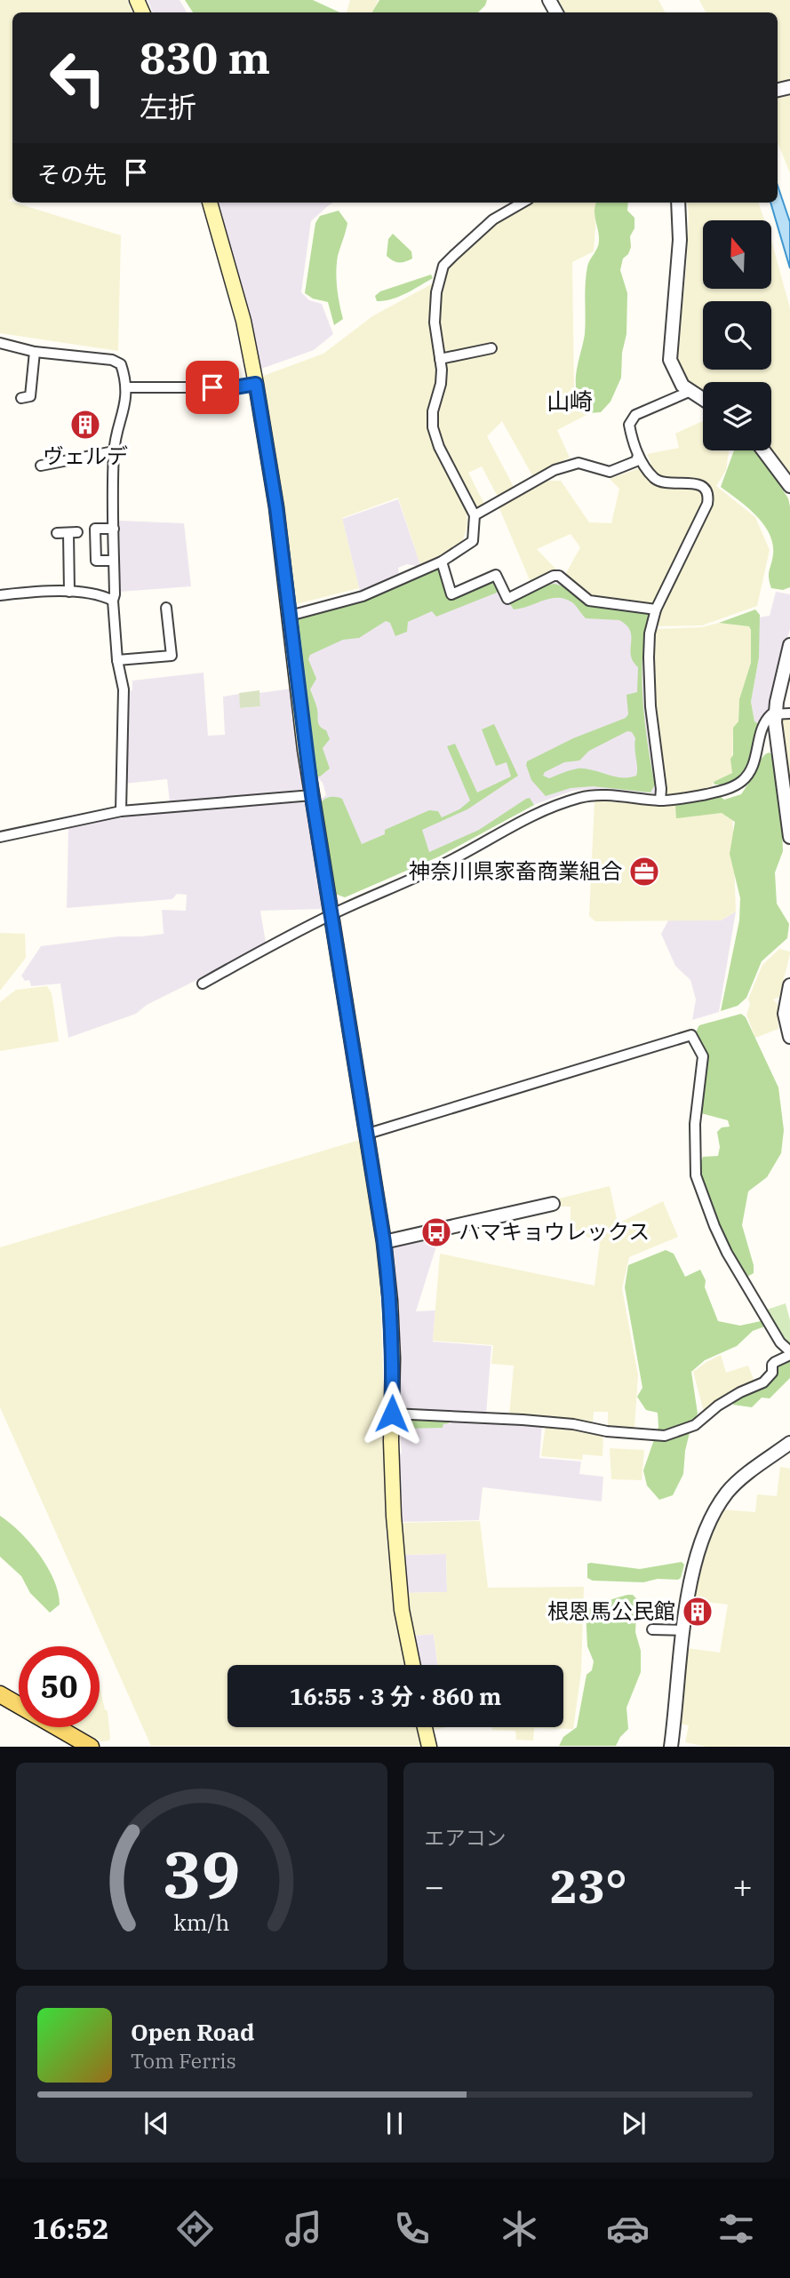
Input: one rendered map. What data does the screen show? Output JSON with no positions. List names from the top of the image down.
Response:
{
  "districts": ["山崎"],
  "places": {
    "building": ["ヴェルデ", "根恩馬公民館"],
    "office": ["神奈川県家畜商業組合"],
    "bus stop": ["ハマキョウレックス"]
  },
  "north": "top",
  "page": {
    "turn": ["830 m", "左折"],
    "then": "その先",
    "limit": "50",
    "trip": "16:55 · 3 分 · 860 m",
    "tile": "エアコン",
    "heat": ["−", "23°", "+"],
    "song": ["Open Road", "Tom Ferris"],
    "tabs": "16:52",
    "gauge": ["39", "km/h"]
  }
}
